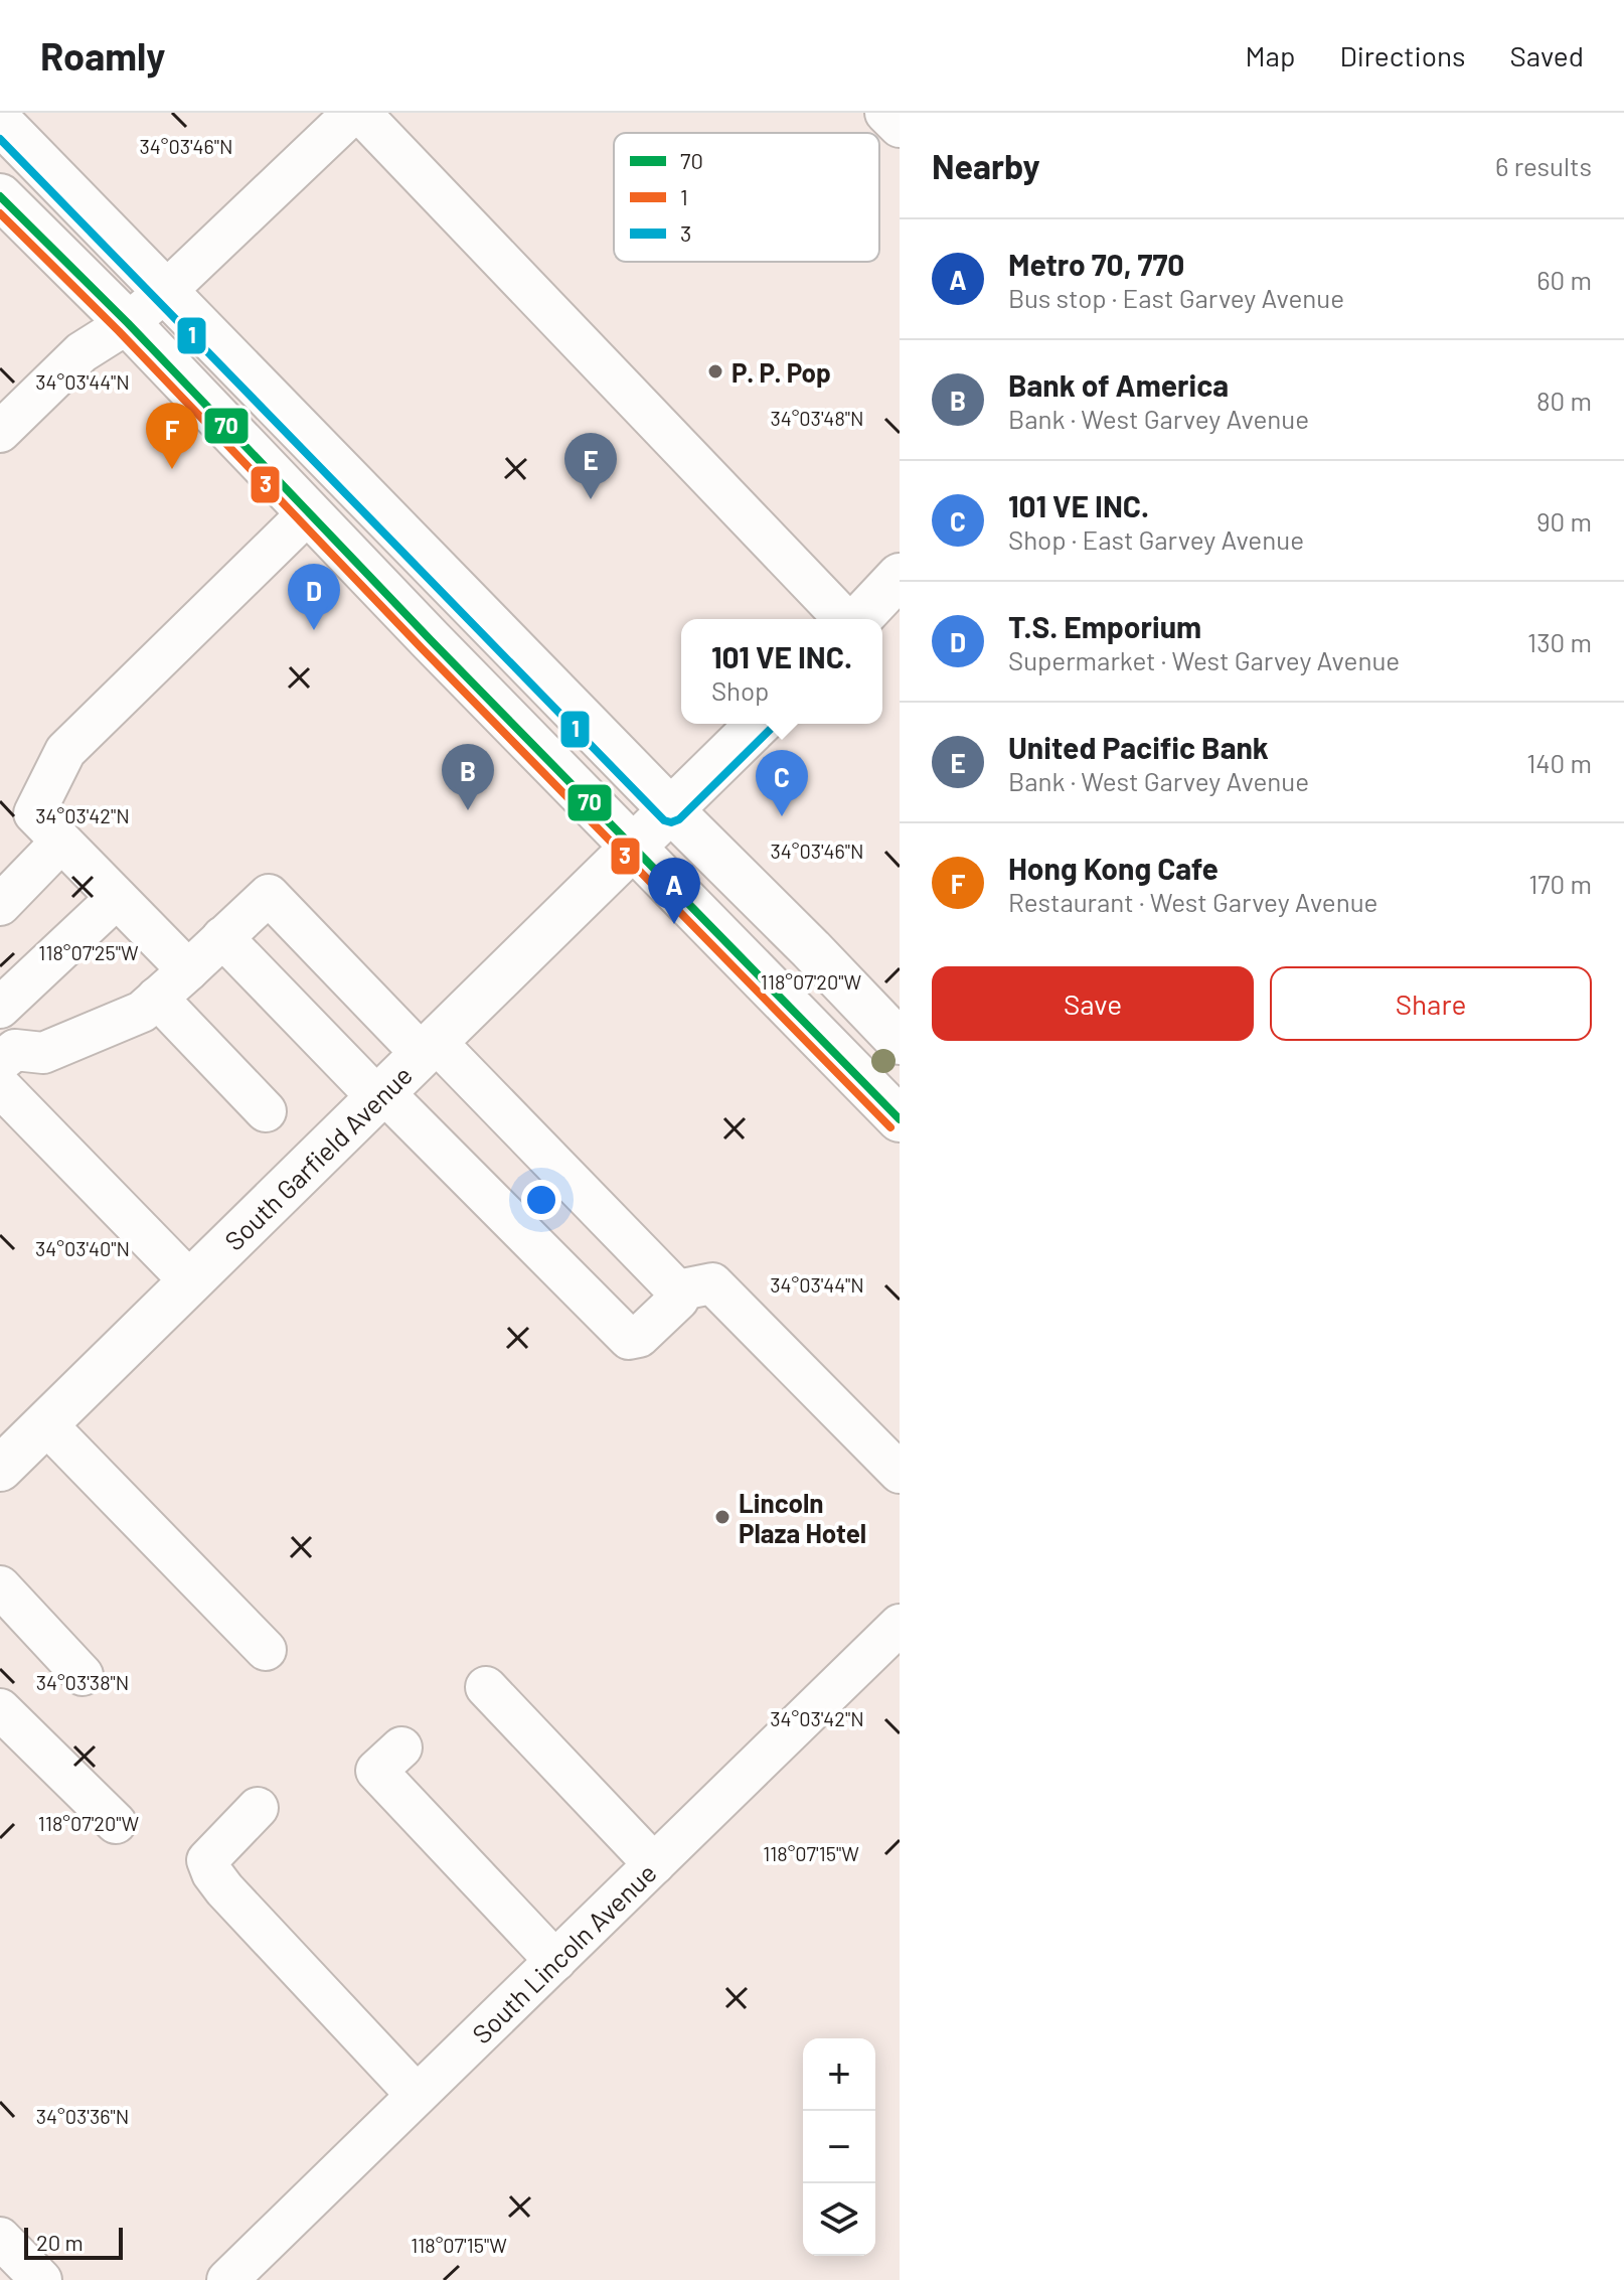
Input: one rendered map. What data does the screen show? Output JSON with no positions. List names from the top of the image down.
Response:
{
  "streets": {
    "main road": ["South Garfield Avenue"],
    "street": ["South Lincoln Avenue"]
  },
  "places": ["P. P. Pop", "Lincoln Plaza Hotel"],
  "lines": ["transit line 1", "transit line 70", "transit line 3"],
  "legend": ["70", "1", "3"],
  "scale_bar": "20 m",
  "page": {
    "header": "Roamly",
    "nav": ["Map", "Directions", "Saved"],
    "heading": ["Nearby", "6 results"],
    "list": [
      {
        "mark": "A",
        "name": "Metro 70, 770",
        "note": "Bus stop · East Garvey Avenue",
        "value": "60 m"
      },
      {
        "mark": "B",
        "name": "Bank of America",
        "note": "Bank · West Garvey Avenue",
        "value": "80 m"
      },
      {
        "mark": "C",
        "name": "101 VE INC.",
        "note": "Shop · East Garvey Avenue",
        "value": "90 m"
      },
      {
        "mark": "D",
        "name": "T.S. Emporium",
        "note": "Supermarket · West Garvey Avenue",
        "value": "130 m"
      },
      {
        "mark": "E",
        "name": "United Pacific Bank",
        "note": "Bank · West Garvey Avenue",
        "value": "140 m"
      },
      {
        "mark": "F",
        "name": "Hong Kong Cafe",
        "note": "Restaurant · West Garvey Avenue",
        "value": "170 m"
      }
    ],
    "pins": [
      "F",
      "E",
      "D",
      "B",
      "C",
      "A"
    ],
    "popup": ["101 VE INC.", "Shop"],
    "buttons": ["Save", "Share"],
    "map_buttons": ["+", "−"],
    "scale": "20 m"
  },
  "coordinates": [
    "34°03'46\"N",
    "34°03'44\"N",
    "34°03'48\"N",
    "34°03'42\"N",
    "118°07'25\"W",
    "118°07'20\"W",
    "34°03'40\"N",
    "34°03'38\"N",
    "118°07'15\"W",
    "34°03'36\"N"
  ]
}
